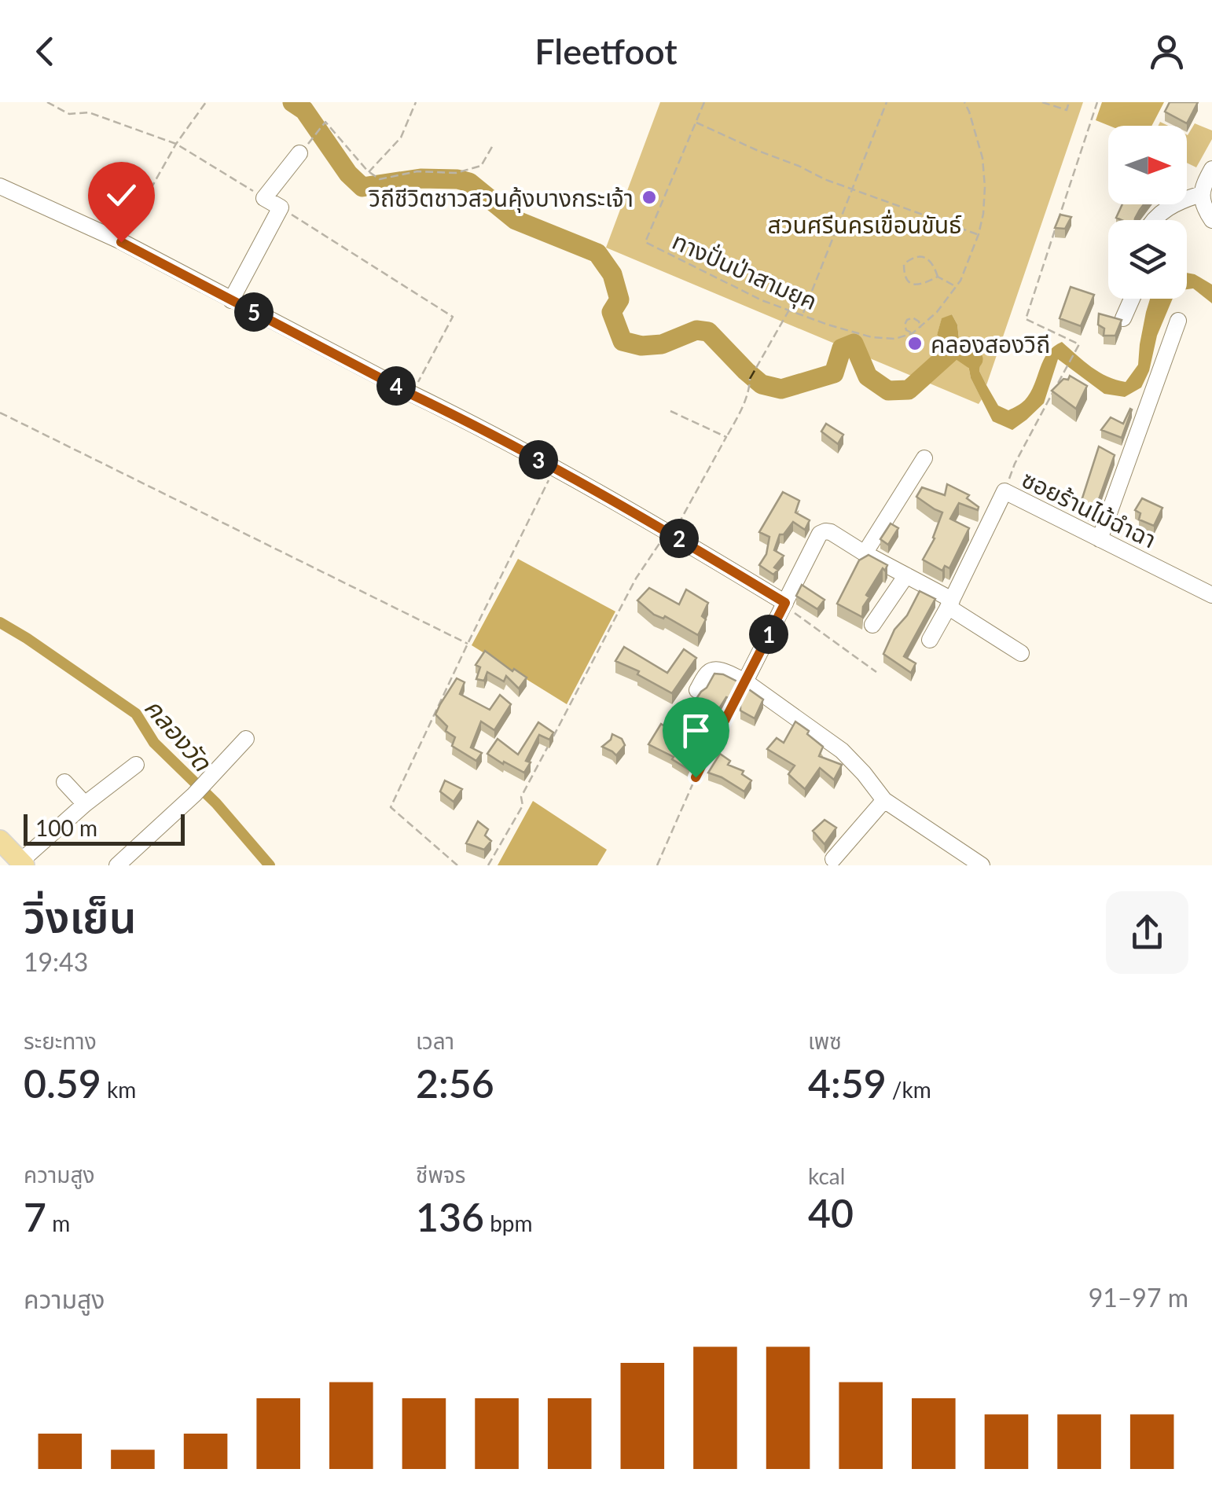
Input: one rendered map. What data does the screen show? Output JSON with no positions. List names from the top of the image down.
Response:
{
  "streets": {
    "street": ["ซอยร้านไม้ฉำฉา"],
    "path": ["ทางปั่นป่าสามยุค"]
  },
  "water": ["คลองวัด"],
  "parks": ["สวนศรีนครเขื่อนขันธ์"],
  "places": ["วิถีชีวิตชาวสวนคุ้งบางกระเจ้า", "คลองสองวิถี"],
  "scale_bar": "100 m",
  "north": "right",
  "page": {
    "header": "Fleetfoot",
    "pins": [
      "5",
      "4",
      "3",
      "2",
      "1"
    ],
    "scale": "100 m",
    "heading": ["วิ่งเย็น", "19:43"],
    "stats": [
      ["ระยะทาง", "0.59 km"],
      ["เวลา", "2:56"],
      ["เพซ", "4:59 /km"],
      ["ความสูง", "7 m"],
      ["ชีพจร", "136 bpm"],
      ["kcal", "40"]
    ],
    "chart": ["ความสูง", "91–97 m"]
  }
}
